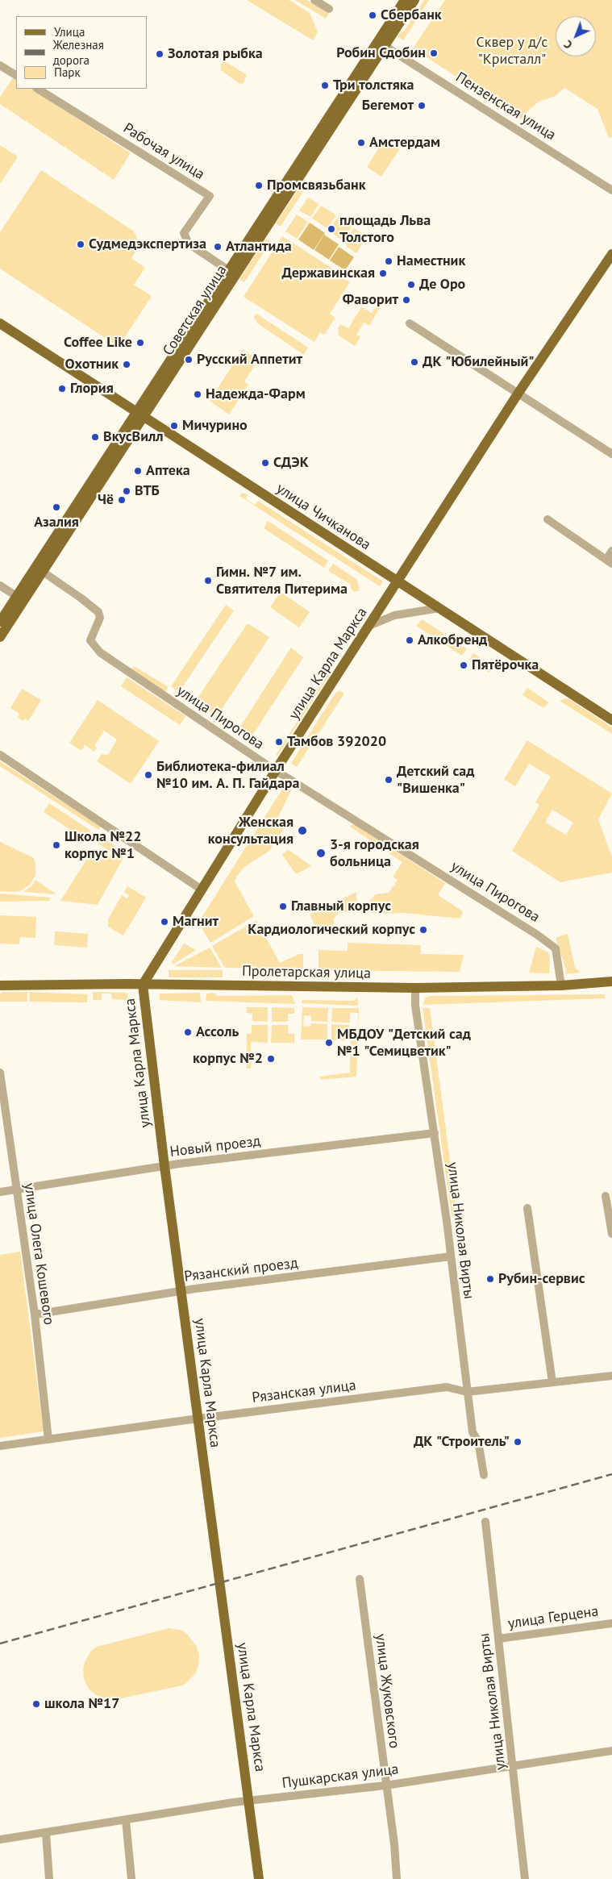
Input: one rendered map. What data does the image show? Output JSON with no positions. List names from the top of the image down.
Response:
{
  "streets": {
    "main road": [
      "Советская улица",
      "улица Чичканова",
      "улица Карла Маркса",
      "Пролетарская улица"
    ],
    "street": [
      "Пензенская улица",
      "Рабочая улица",
      "улица Пирогова",
      "Новый проезд",
      "улица Николая Вирты",
      "улица Олега Кошевого",
      "Рязанский проезд",
      "Рязанская улица",
      "улица Герцена",
      "улица Жуковского",
      "Пушкарская улица"
    ]
  },
  "crossings": [
    ["Пензенская улица", "Советская улица"],
    ["Советская улица", "улица Чичканова"],
    ["Советская улица", "улица Пирогова"],
    ["улица Чичканова", "улица Карла Маркса"],
    ["улица Карла Маркса", "улица Пирогова"],
    ["улица Карла Маркса", "Пролетарская улица"],
    ["улица Карла Маркса", "Новый проезд"],
    ["улица Карла Маркса", "Рязанский проезд"],
    ["улица Карла Маркса", "Рязанская улица"],
    ["улица Карла Маркса", "Пушкарская улица"],
    ["улица Пирогова", "Пролетарская улица"],
    ["Пролетарская улица", "улица Николая Вирты"],
    ["Новый проезд", "улица Николая Вирты"],
    ["Новый проезд", "улица Олега Кошевого"],
    ["улица Николая Вирты", "Рязанский проезд"],
    ["улица Николая Вирты", "Рязанская улица"],
    ["улица Николая Вирты", "улица Герцена"],
    ["улица Николая Вирты", "Пушкарская улица"],
    ["улица Олега Кошевого", "Рязанский проезд"],
    ["улица Олега Кошевого", "Рязанская улица"],
    ["улица Жуковского", "Пушкарская улица"]
  ],
  "parks": ["Сквер у д/с \"Кристалл\""],
  "places": [
    "Сбербанк",
    "Робин Сдобин",
    "Золотая рыбка",
    "Три толстяка",
    "Бегемот",
    "Амстердам",
    "Промсвязьбанк",
    "площадь Льва Толстого",
    "Судмедэкспертиза",
    "Атлантида",
    "Наместник",
    "Державинская",
    "Де Оро",
    "Фаворит",
    "Coffee Like",
    "Русский Аппетит",
    "ДК \"Юбилейный\"",
    "Охотник",
    "Глория",
    "Надежда-Фарм",
    "Мичурино",
    "ВкусВилл",
    "СДЭК",
    "Аптека",
    "ВТБ",
    "Чё",
    "Азалия",
    "Гимн. №7 им. Святителя Питерима",
    "Алкобренд",
    "Пятёрочка",
    "Тамбов 392020",
    "Библиотека-филиал №10 им. А. П. Гайдара",
    "Детский сад \"Вишенка\"",
    "Женская консультация",
    "Школа №22 корпус №1",
    "3-я городская больница",
    "Главный корпус",
    "Магнит",
    "Кардиологический корпус",
    "Ассоль",
    "МБДОУ \"Детский сад №1 \"Семицветик\"",
    "корпус №2",
    "Рубин-сервис",
    "ДК \"Строитель\"",
    "школа №17"
  ],
  "legend": ["Улица", "Железная дорога", "Парк"],
  "north": "bottom left"
}
